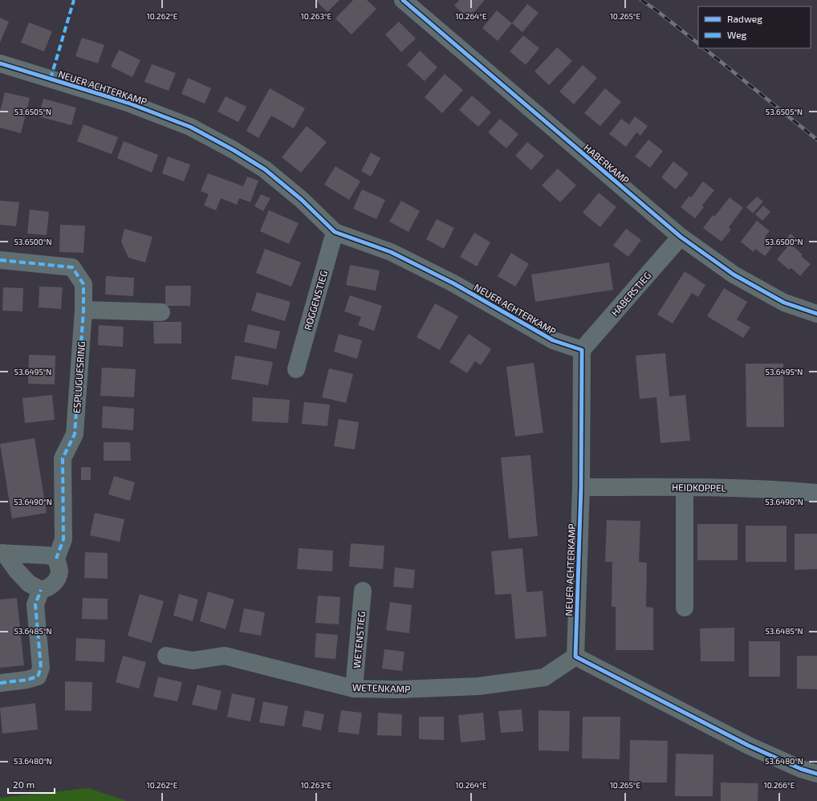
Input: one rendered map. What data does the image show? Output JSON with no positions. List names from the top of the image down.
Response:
{
  "streets": {
    "street": [
      "NEUER ACHTERKAMP",
      "HABERKAMP",
      "HABERSTIEG",
      "ROGGENSTIEG",
      "ESPLUGUESRING",
      "HEIDKOPPEL",
      "WETENSTIEG",
      "WETENKAMP"
    ]
  },
  "crossings": [
    ["NEUER ACHTERKAMP", "HABERSTIEG"],
    ["NEUER ACHTERKAMP", "ROGGENSTIEG"],
    ["NEUER ACHTERKAMP", "HEIDKOPPEL"],
    ["NEUER ACHTERKAMP", "WETENKAMP"],
    ["HABERKAMP", "HABERSTIEG"],
    ["WETENSTIEG", "WETENKAMP"]
  ],
  "legend": ["Radweg", "Weg"],
  "scale_bar": "20 m",
  "coordinates": [
    "10.262°E",
    "10.263°E",
    "10.264°E",
    "10.265°E",
    "53.6505°N",
    "53.6500°N",
    "53.6495°N",
    "53.6490°N",
    "53.6485°N",
    "53.6480°N",
    "10.266°E"
  ]
}
